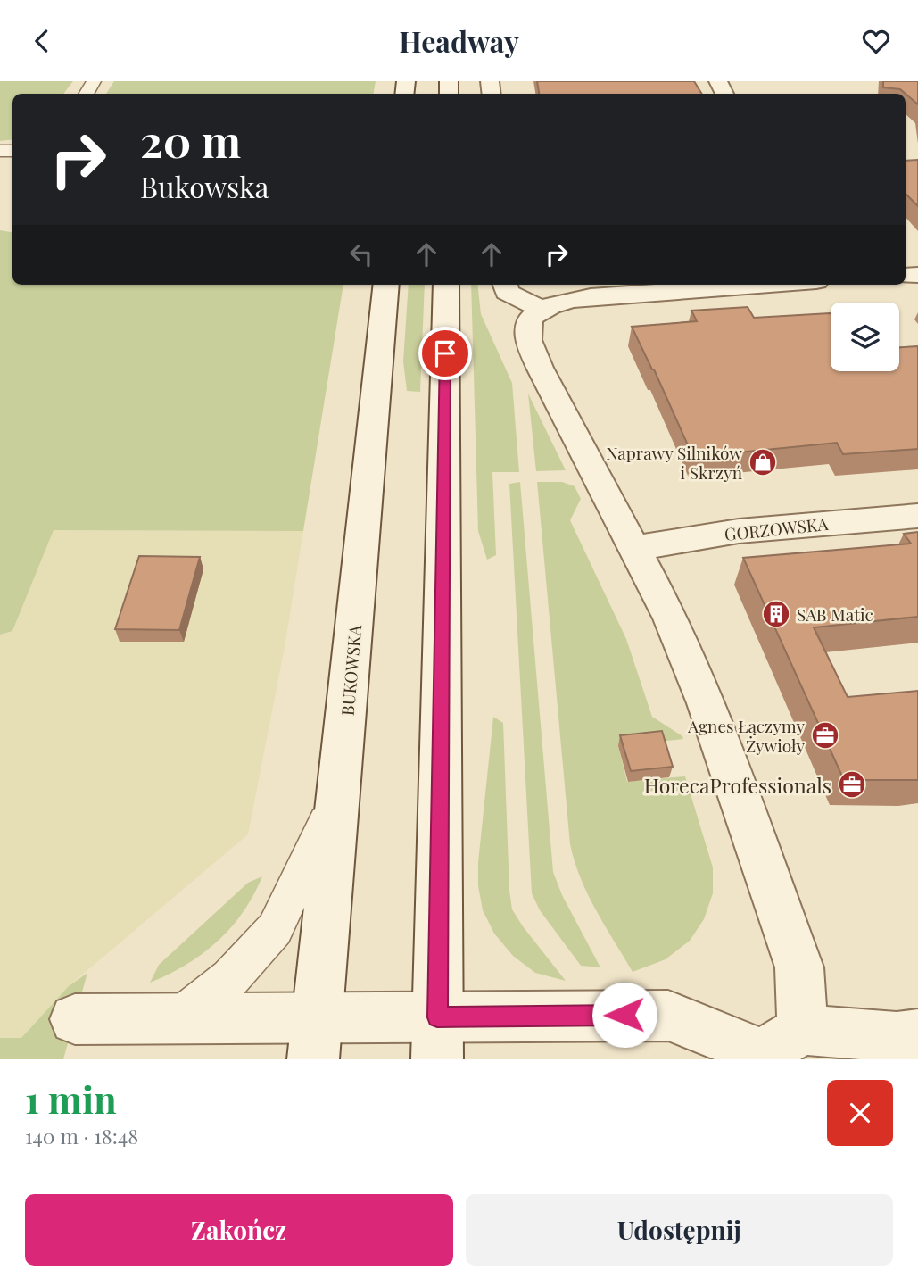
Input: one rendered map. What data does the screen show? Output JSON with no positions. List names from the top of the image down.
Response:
{
  "streets": {
    "street": ["GORZOWSKA", "BUKOWSKA"]
  },
  "places": {
    "shop": ["Naprawy Silników i Skrzyń"],
    "building": ["SAB Matic"],
    "office": ["Agnes Łączymy Żywioły", "HorecaProfessionals"]
  },
  "page": {
    "header": "Headway",
    "turn": ["20 m", "Bukowska"],
    "heading": ["1 min", "140 m · 18:48"],
    "buttons": ["Zakończ", "Udostępnij"]
  }
}
